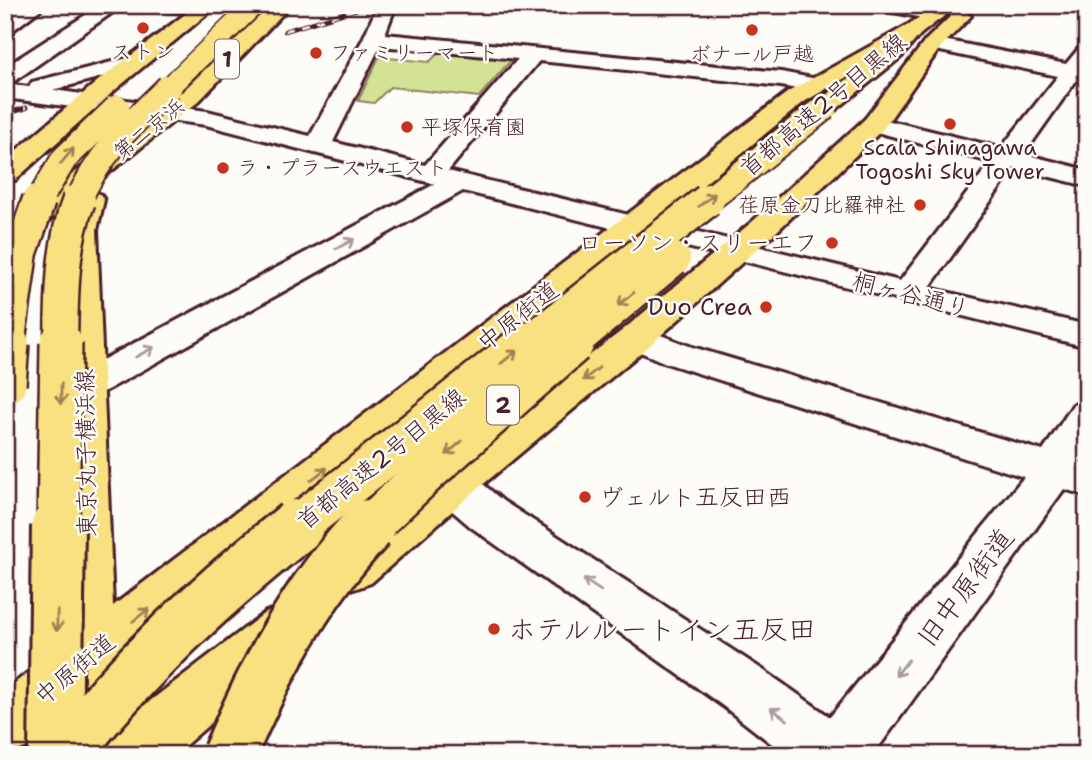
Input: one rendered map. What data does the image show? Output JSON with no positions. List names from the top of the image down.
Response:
{
  "streets": {
    "main road": [
      "1",
      "首都高速2号目黒線",
      "第二京浜",
      "中原街道",
      "2",
      "東京丸子横浜線"
    ],
    "street": ["桐ヶ谷通り", "旧中原街道"]
  },
  "crossings": [
    ["1", "桐ヶ谷通り"],
    ["首都高速2号目黒線", "中原街道"],
    ["第二京浜", "桐ヶ谷通り"],
    ["第二京浜", "東京丸子横浜線"],
    ["桐ヶ谷通り", "中原街道"],
    ["中原街道", "2"],
    ["中原街道", "東京丸子横浜線"]
  ],
  "one_way": ["旧中原街道"],
  "places": [
    "ストン",
    "ボナール戸越",
    "ファミリーマート",
    "Scala Shinagawa Togoshi Sky Tower",
    "平塚保育園",
    "ラ・プラースウエスト",
    "荏原金刀比羅神社",
    "ローソン・スリーエフ",
    "Duo Crea",
    "ヴェルト五反田西",
    "ホテルルートイン五反田"
  ]
}
